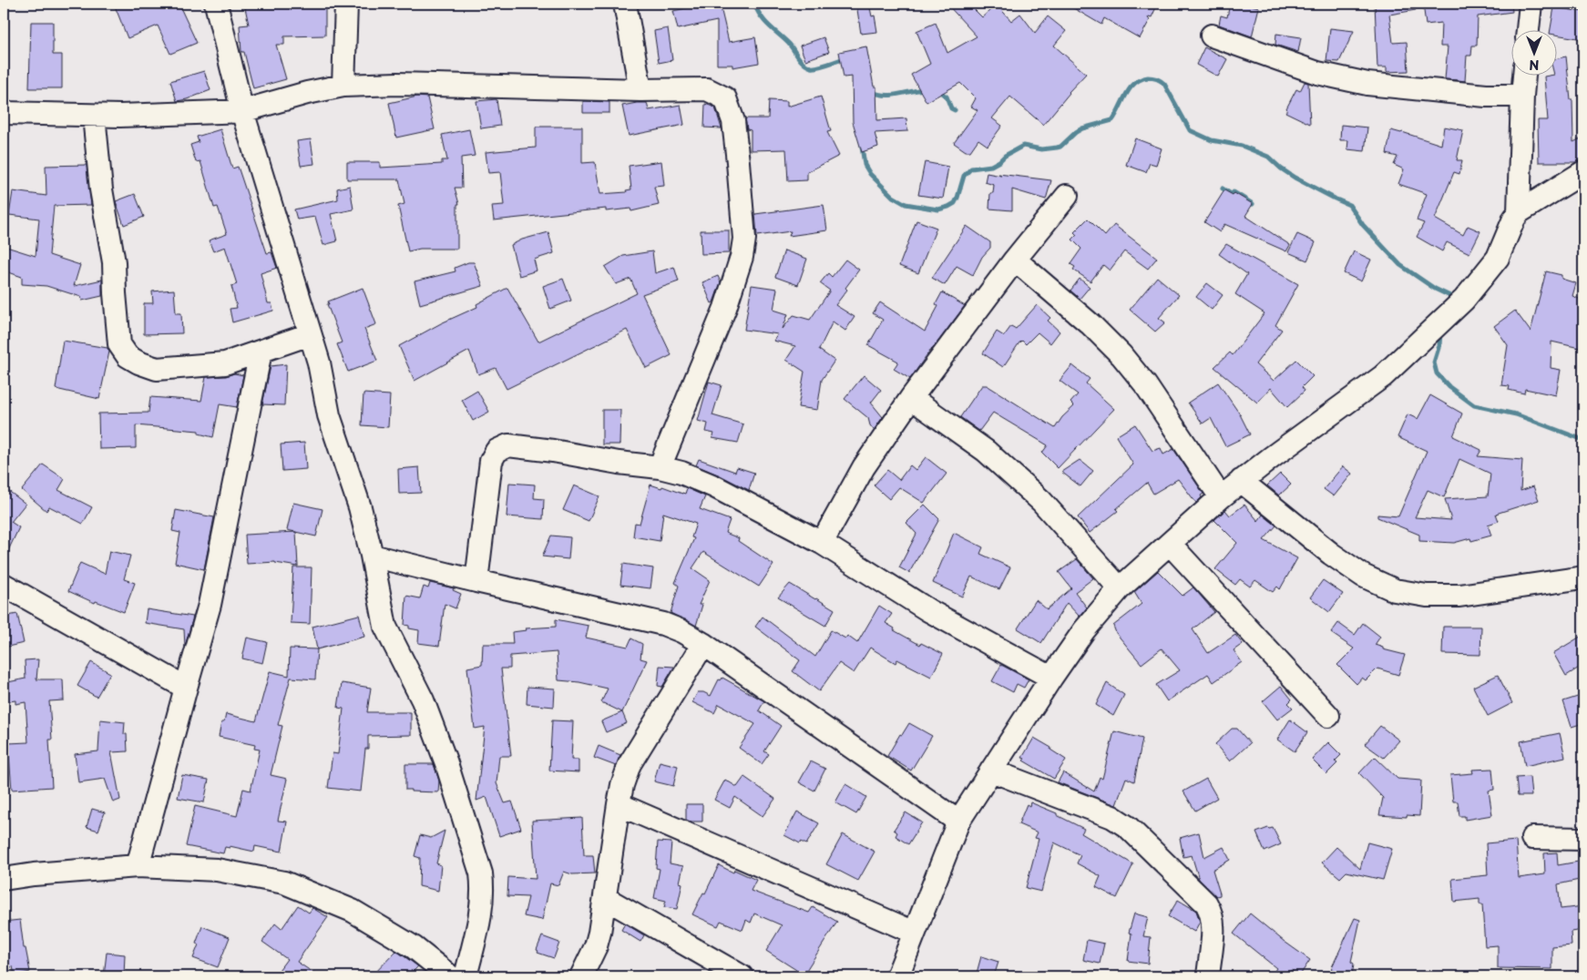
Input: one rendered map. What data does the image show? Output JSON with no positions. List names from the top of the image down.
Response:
{
  "north": "bottom"
}
